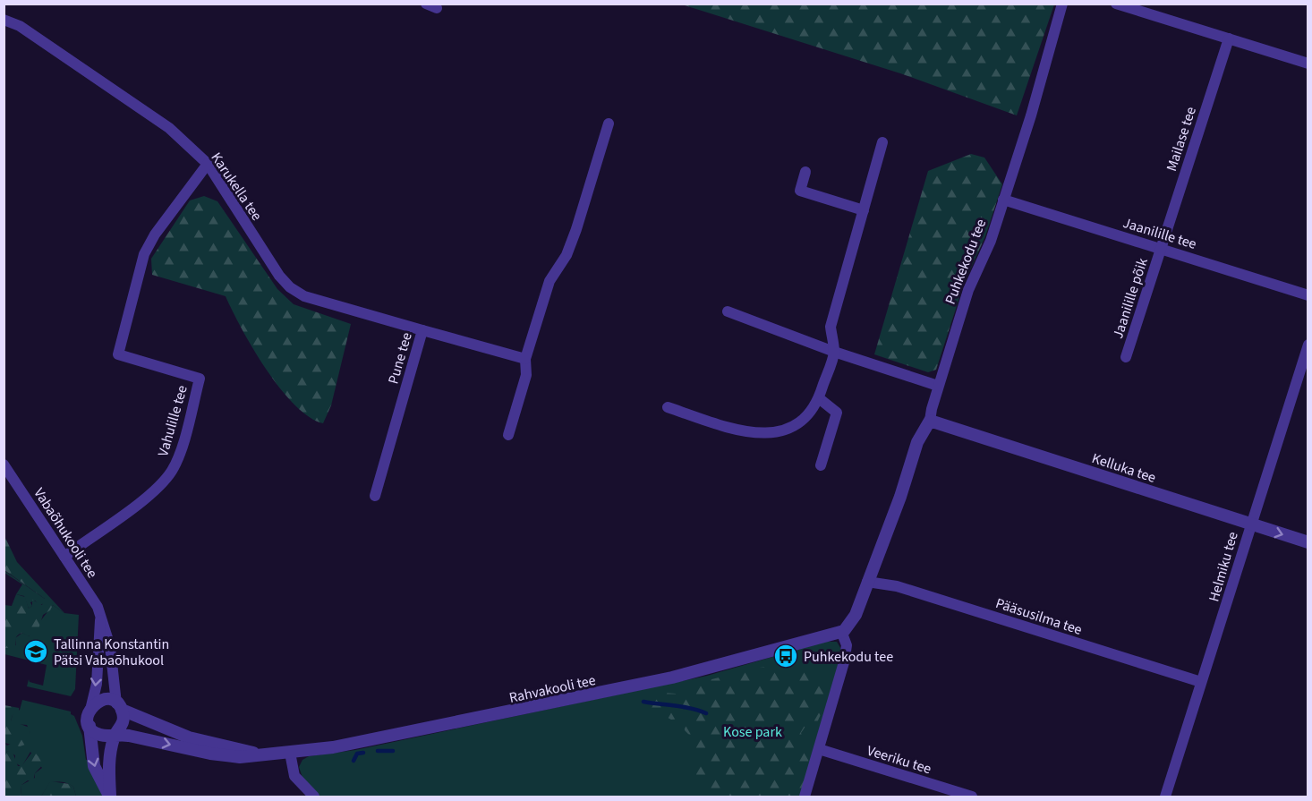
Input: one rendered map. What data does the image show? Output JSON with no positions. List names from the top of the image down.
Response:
{
  "streets": {
    "street": [
      "Mailase tee",
      "Karukella tee",
      "Jaanilille tee",
      "Puhkekodu tee",
      "Jaanilille põik",
      "Pune tee",
      "Vahulille tee",
      "Kelluka tee",
      "Vabaõhukooli tee",
      "Helmiku tee",
      "Pääsusilma tee",
      "Rahvakooli tee",
      "Veeriku tee"
    ]
  },
  "crossings": [
    ["Mailase tee", "Jaanilille tee"],
    ["Mailase tee", "Jaanilille põik"],
    ["Karukella tee", "Pune tee"],
    ["Karukella tee", "Vahulille tee"],
    ["Jaanilille tee", "Puhkekodu tee"],
    ["Jaanilille tee", "Jaanilille põik"],
    ["Puhkekodu tee", "Kelluka tee"],
    ["Puhkekodu tee", "Pääsusilma tee"],
    ["Puhkekodu tee", "Rahvakooli tee"],
    ["Vahulille tee", "Vabaõhukooli tee"],
    ["Kelluka tee", "Helmiku tee"],
    ["Vabaõhukooli tee", "Rahvakooli tee"],
    ["Helmiku tee", "Pääsusilma tee"]
  ],
  "parks": ["Kose park"],
  "places": {
    "school or university": ["Tallinna Konstantin Pätsi Vabaõhukool"],
    "bus stop": ["Puhkekodu tee"]
  }
}
